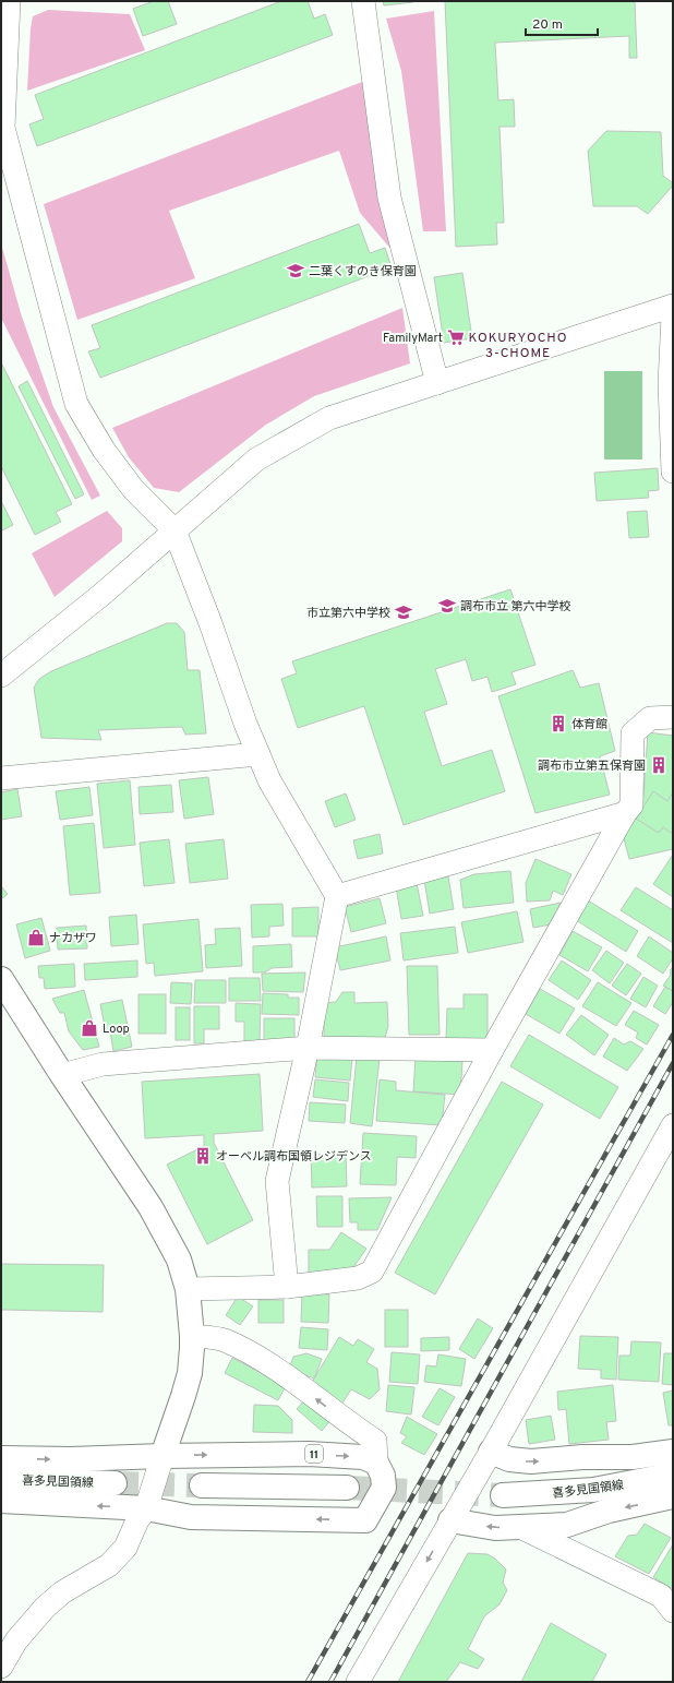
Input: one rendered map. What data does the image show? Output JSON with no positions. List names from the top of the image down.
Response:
{
  "streets": {
    "main road": ["11", "喜多見国領線"]
  },
  "districts": ["KOKURYOCHO 3-CHOME"],
  "places": {
    "school or university": ["二葉くすのき保育園", "調布市立 第六中学校", "市立第六中学校"],
    "supermarket": ["FamilyMart"],
    "building": ["体育館", "調布市立第五保育園", "オーベル調布国領レジデンス"],
    "shop": ["ナカザワ", "Loop"]
  },
  "scale_bar": "20 m"
}
